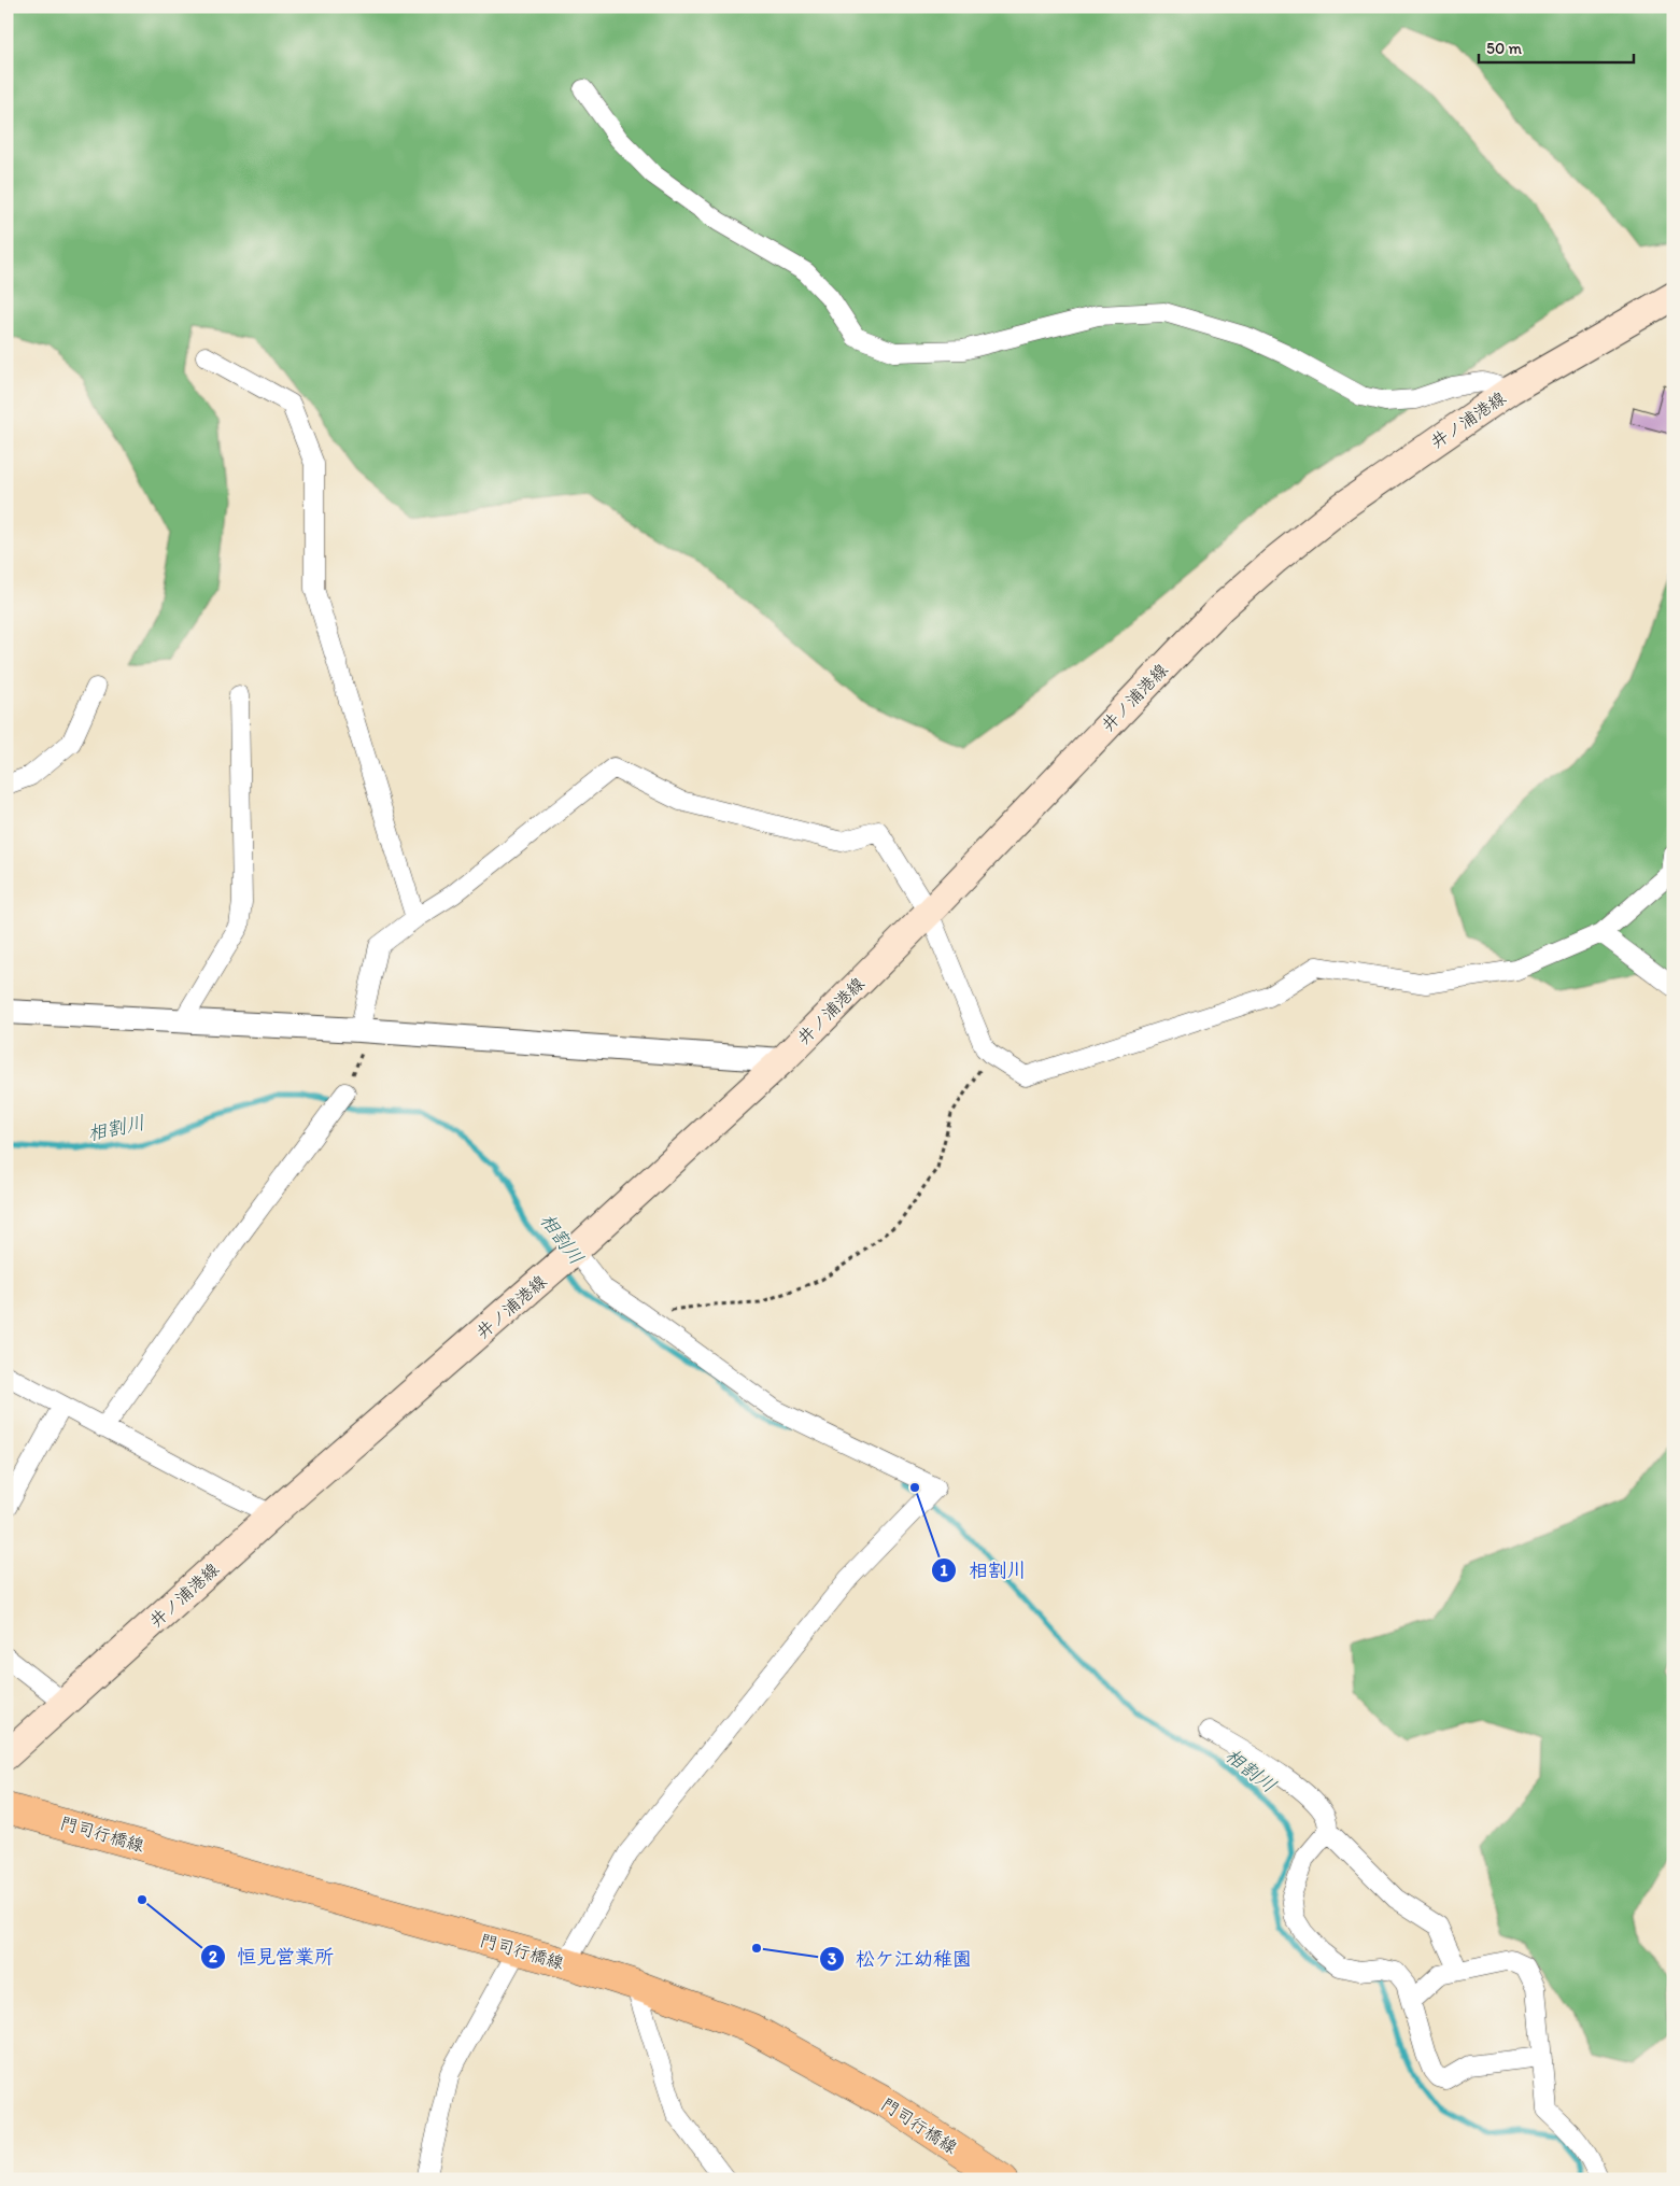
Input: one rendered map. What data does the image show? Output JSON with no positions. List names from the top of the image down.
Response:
{
  "streets": {
    "main road": ["井ノ浦港線", "門司行橋線"]
  },
  "water": ["相割川"],
  "places": ["相割川", "恒見営業所", "松ケ江幼稚園"],
  "scale_bar": "50 m"
}
